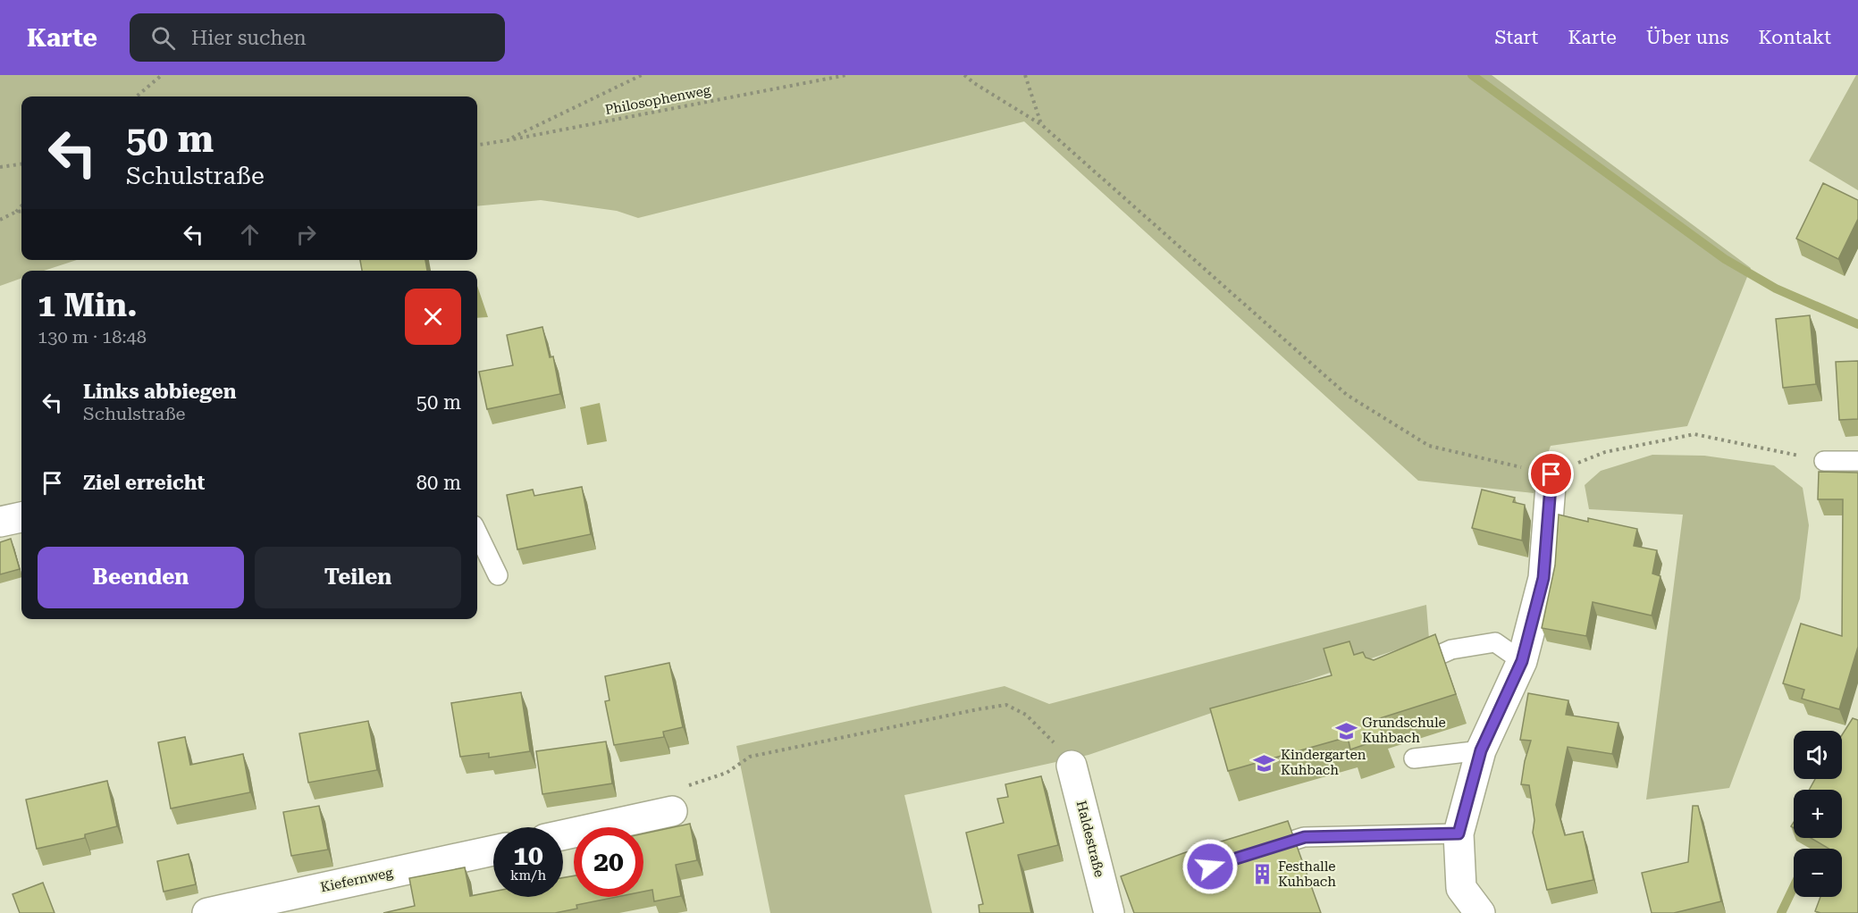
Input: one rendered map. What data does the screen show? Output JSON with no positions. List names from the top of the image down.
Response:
{
  "streets": {
    "street": ["Haldestraße", "Kiefernweg"],
    "path": ["Philosophenweg"]
  },
  "places": {
    "school or university": ["Grundschule Kuhbach", "Kindergarten Kuhbach"],
    "building": ["Festhalle Kuhbach"]
  },
  "page": {
    "header": "Karte",
    "search": "Hier suchen",
    "nav": [
      "Start",
      "Karte",
      "Über uns",
      "Kontakt"
    ],
    "turn": ["50 m", "Schulstraße"],
    "heading": ["1 Min.", "130 m · 18:48"],
    "list": [
      {
        "name": "Links abbiegen",
        "note": "Schulstraße",
        "value": "50 m"
      },
      {
        "name": "Ziel erreicht",
        "value": "80 m"
      }
    ],
    "buttons": ["Beenden", "Teilen"],
    "map_buttons": ["+", "−"],
    "speed": "10 km/h",
    "limit": "20"
  }
}
